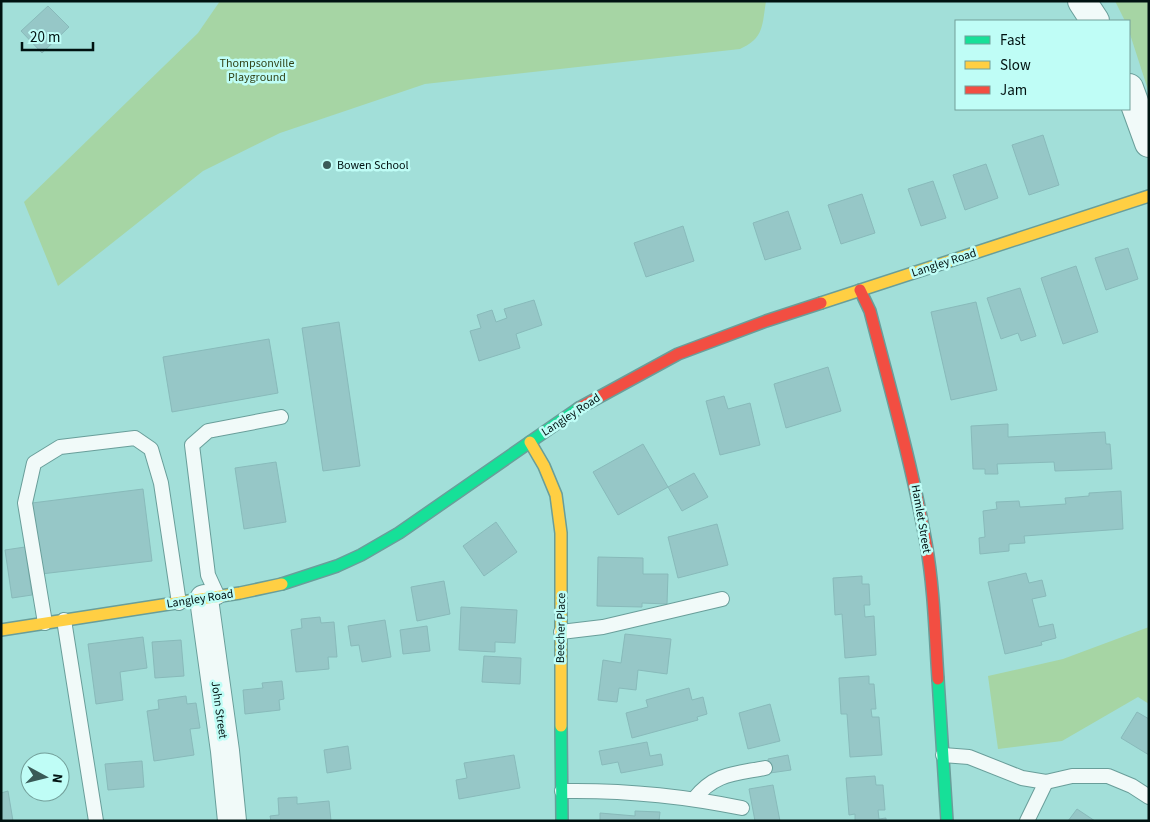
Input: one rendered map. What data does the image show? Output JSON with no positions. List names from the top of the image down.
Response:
{
  "streets": {
    "street": [
      "Langley Road",
      "Hamlet Street",
      "Beecher Place",
      "John Street"
    ]
  },
  "crossings": [
    ["Langley Road", "Hamlet Street"],
    ["Langley Road", "Beecher Place"],
    ["Langley Road", "John Street"]
  ],
  "parks": ["Thompsonville Playground"],
  "places": ["Bowen School"],
  "legend": ["Fast", "Slow", "Jam"],
  "scale_bar": "20 m",
  "north": "right"
}
